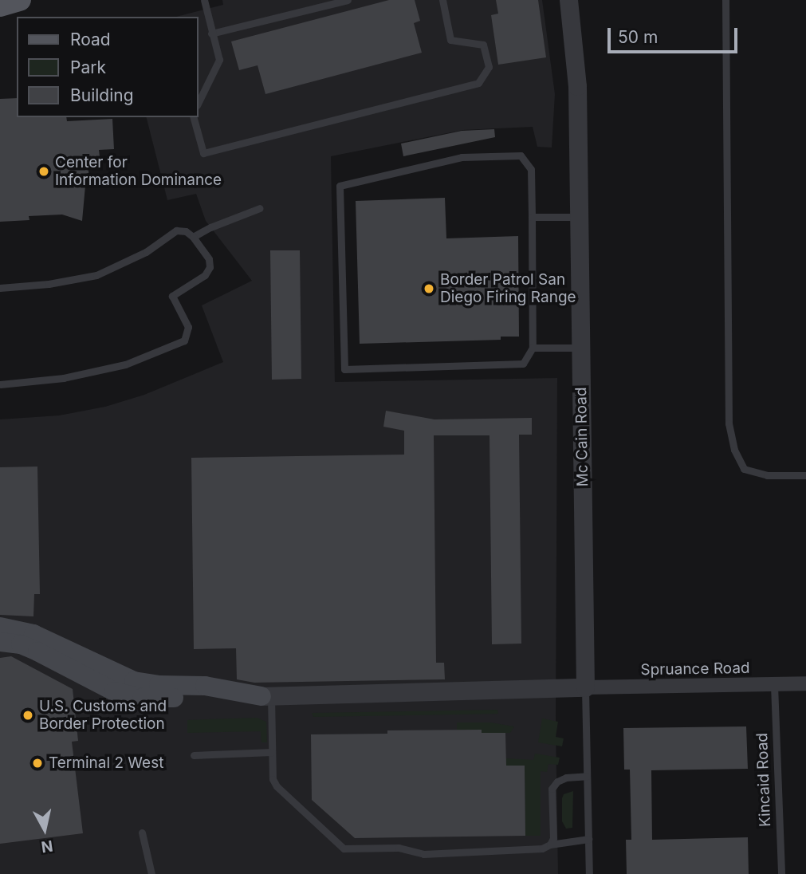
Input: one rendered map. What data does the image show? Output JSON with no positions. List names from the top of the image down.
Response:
{
  "streets": {
    "street": ["Mc Cain Road", "Spruance Road"],
    "lane": ["Kincaid Road"]
  },
  "crossings": [
    ["Mc Cain Road", "Spruance Road"],
    ["Spruance Road", "Kincaid Road"]
  ],
  "places": [
    "Center for Information Dominance",
    "Border Patrol San Diego Firing Range",
    "U.S. Customs and Border Protection",
    "Terminal 2 West"
  ],
  "legend": ["Road", "Park", "Building"],
  "scale_bar": "50 m",
  "north": "bottom"
}
